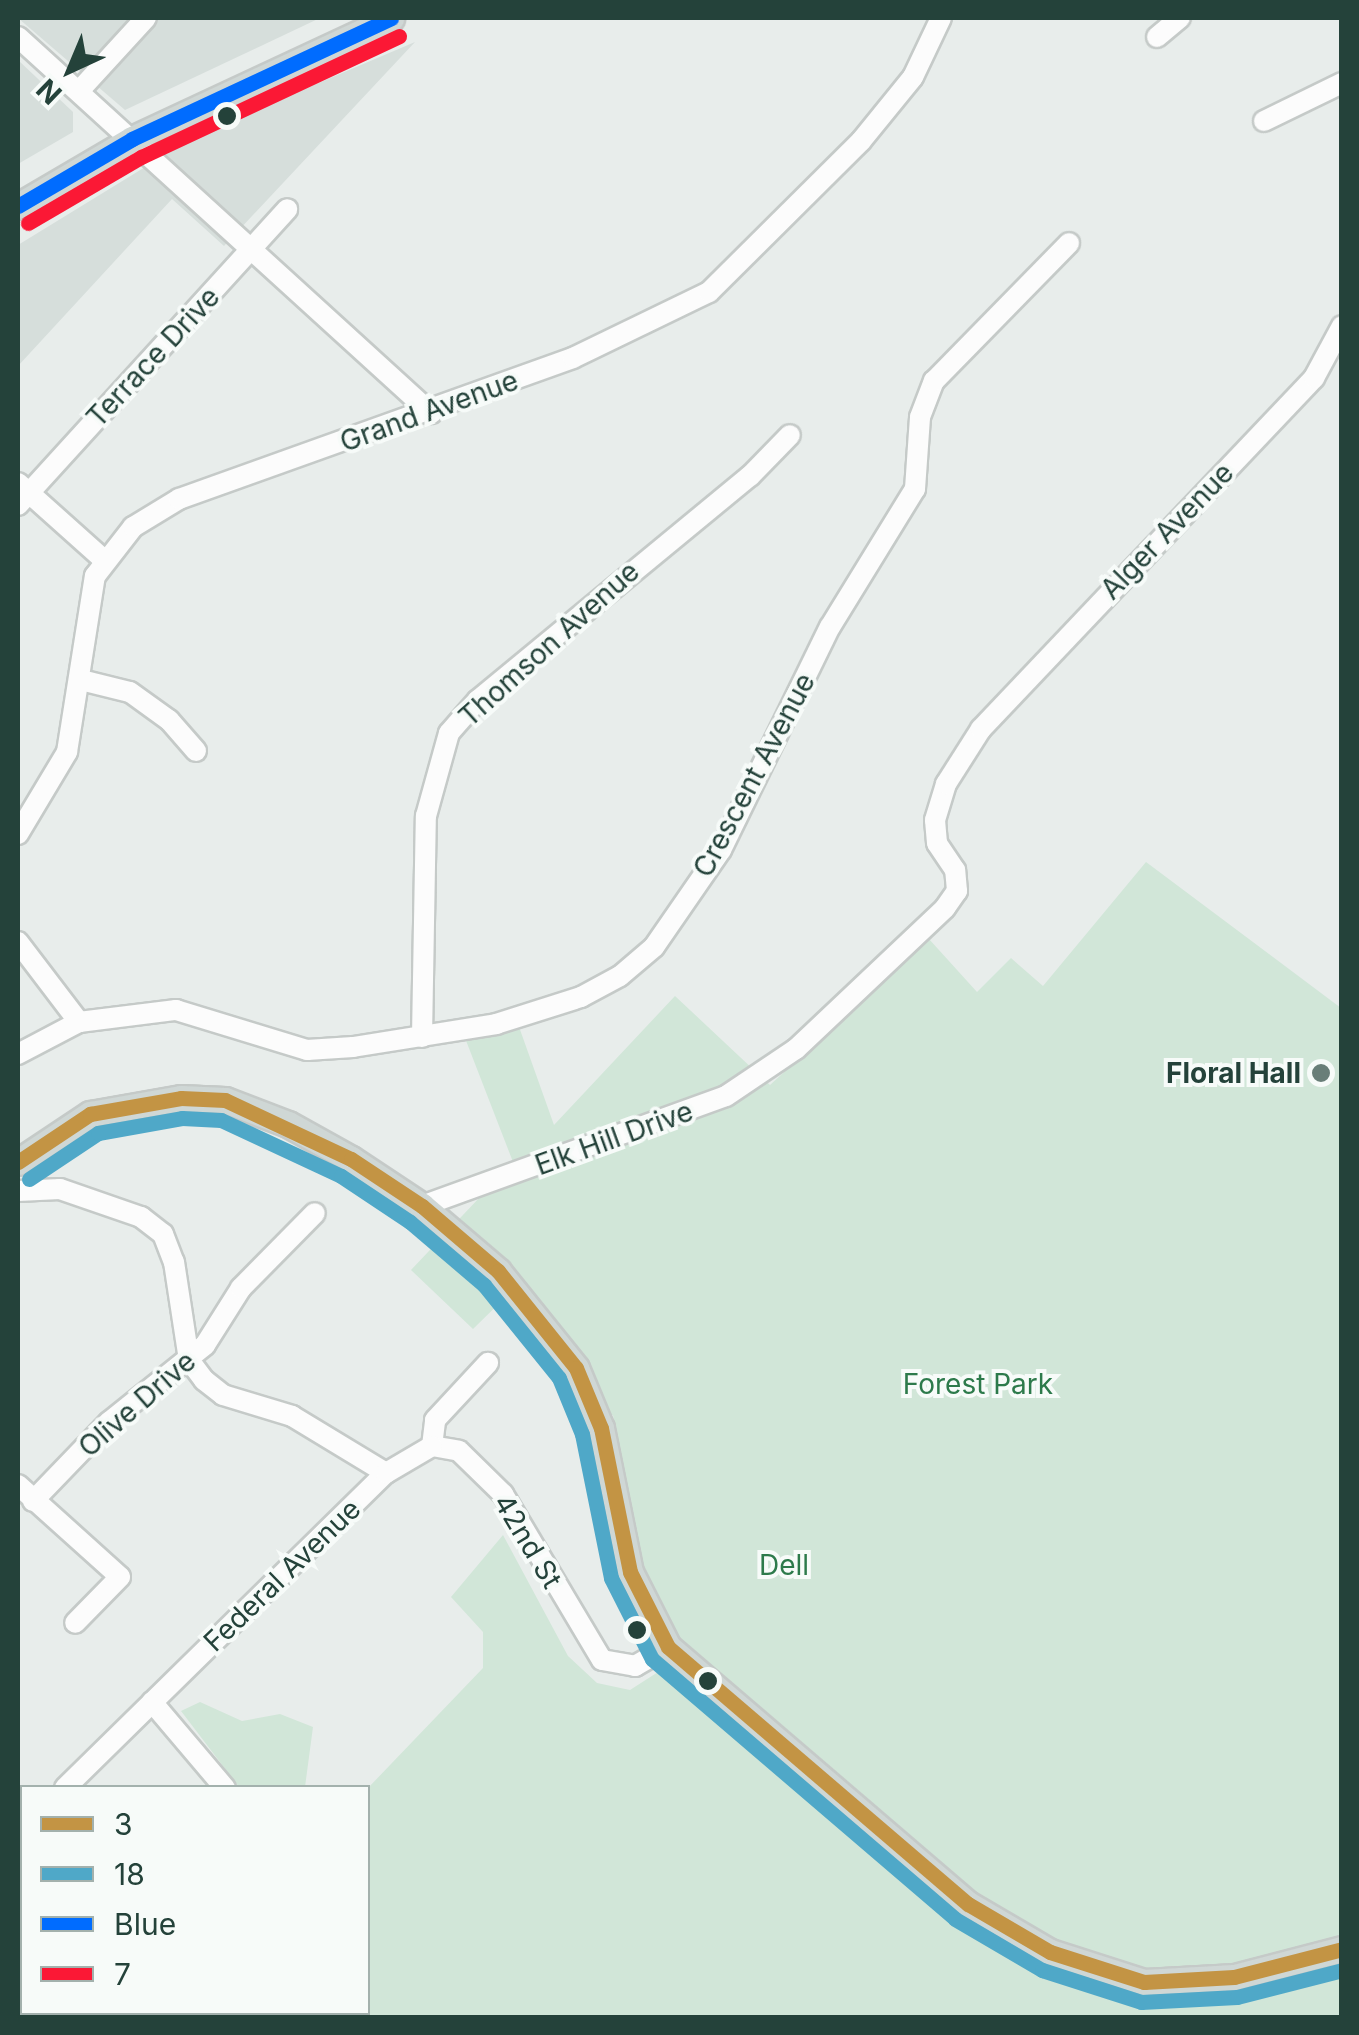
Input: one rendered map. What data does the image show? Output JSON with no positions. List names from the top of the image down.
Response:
{
  "streets": {
    "street": [
      "Terrace Drive",
      "Grand Avenue",
      "Alger Avenue",
      "Thomson Avenue",
      "Crescent Avenue",
      "Elk Hill Drive",
      "Olive Drive",
      "42nd St",
      "Federal Avenue"
    ]
  },
  "crossings": [
    ["Alger Avenue", "Elk Hill Drive"],
    ["Thomson Avenue", "Crescent Avenue"],
    ["42nd St", "Federal Avenue"]
  ],
  "parks": ["Forest Park", "Dell"],
  "places": ["Floral Hall"],
  "lines": [
    "transit line Blue",
    "transit line 7",
    "transit line 3",
    "transit line 18"
  ],
  "legend": [
    "3",
    "18",
    "Blue",
    "7"
  ],
  "north": "bottom left"
}
